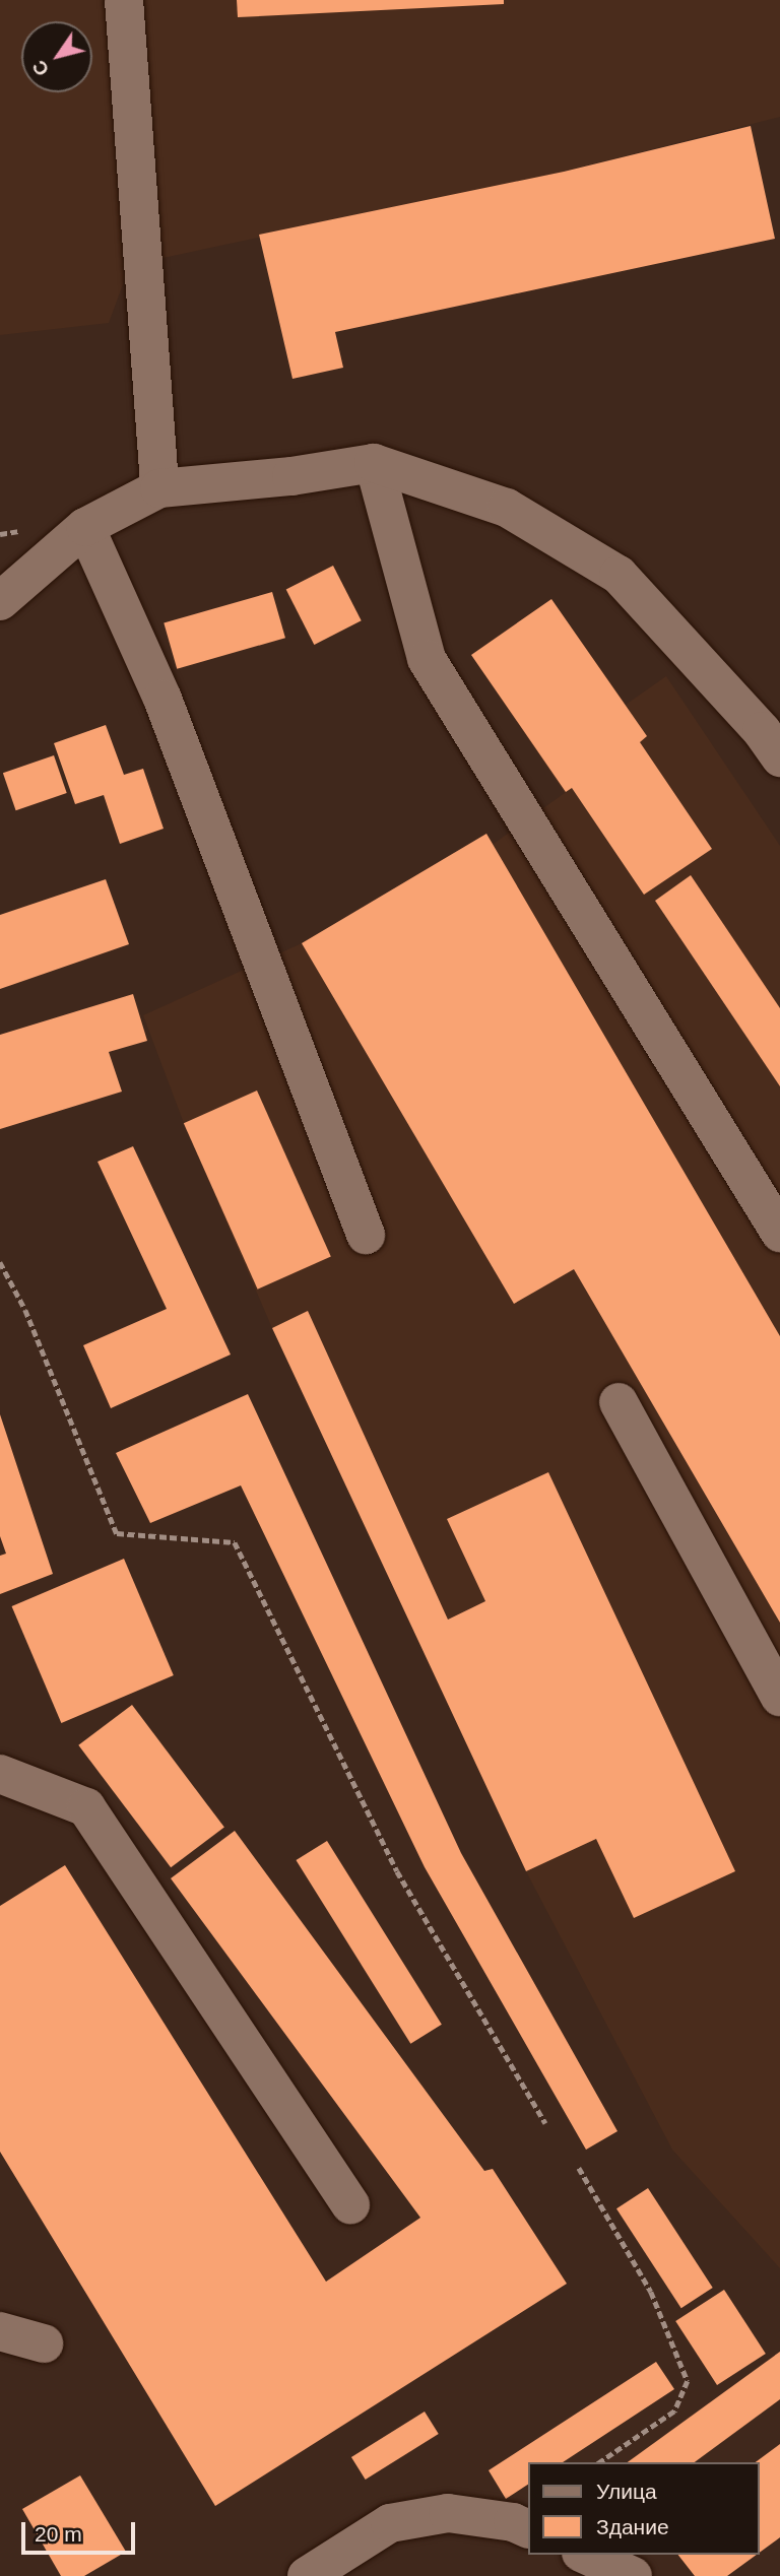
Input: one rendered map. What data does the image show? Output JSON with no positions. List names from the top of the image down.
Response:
{
  "legend": ["Улица", "Здание"],
  "scale_bar": "20 m",
  "north": "bottom left"
}
